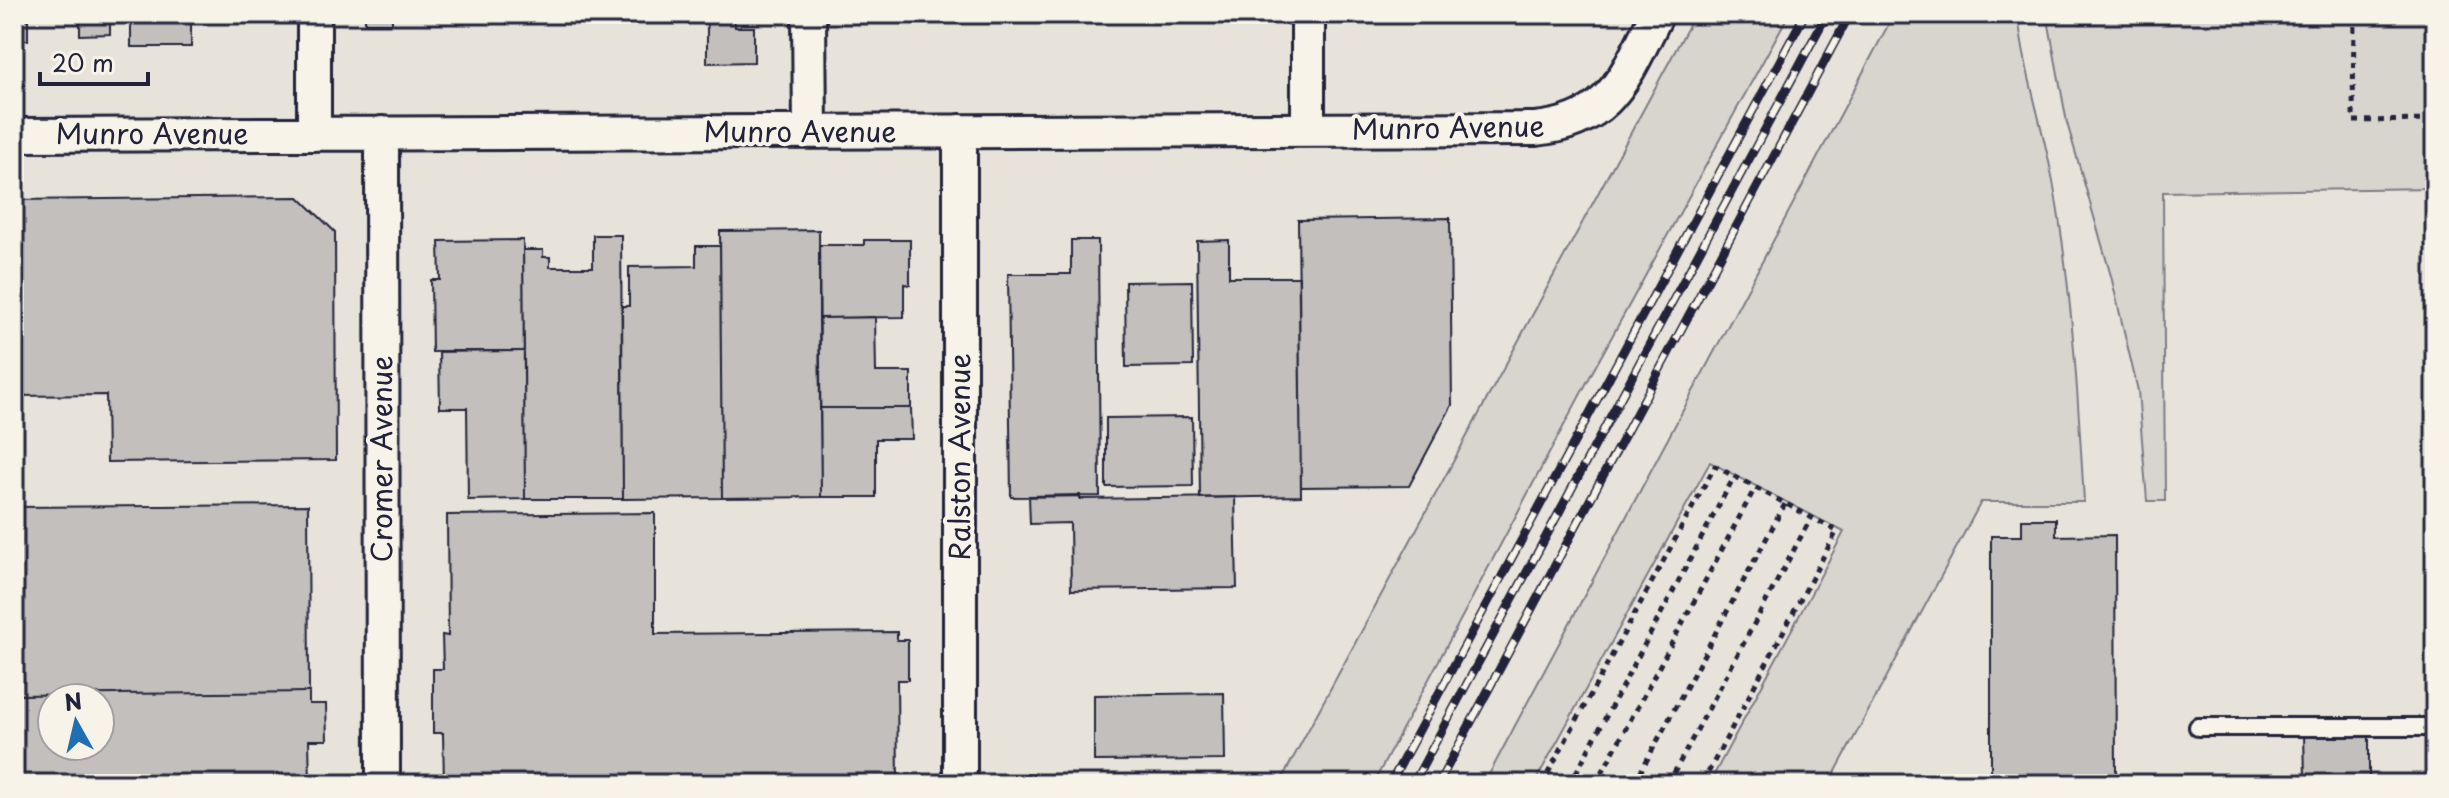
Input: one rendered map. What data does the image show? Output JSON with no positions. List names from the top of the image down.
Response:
{
  "streets": {
    "street": ["Munro Avenue", "Ralston Avenue", "Cromer Avenue"]
  },
  "crossings": [
    ["Munro Avenue", "Ralston Avenue"],
    ["Munro Avenue", "Cromer Avenue"]
  ],
  "scale_bar": "20 m",
  "north": "top"
}
